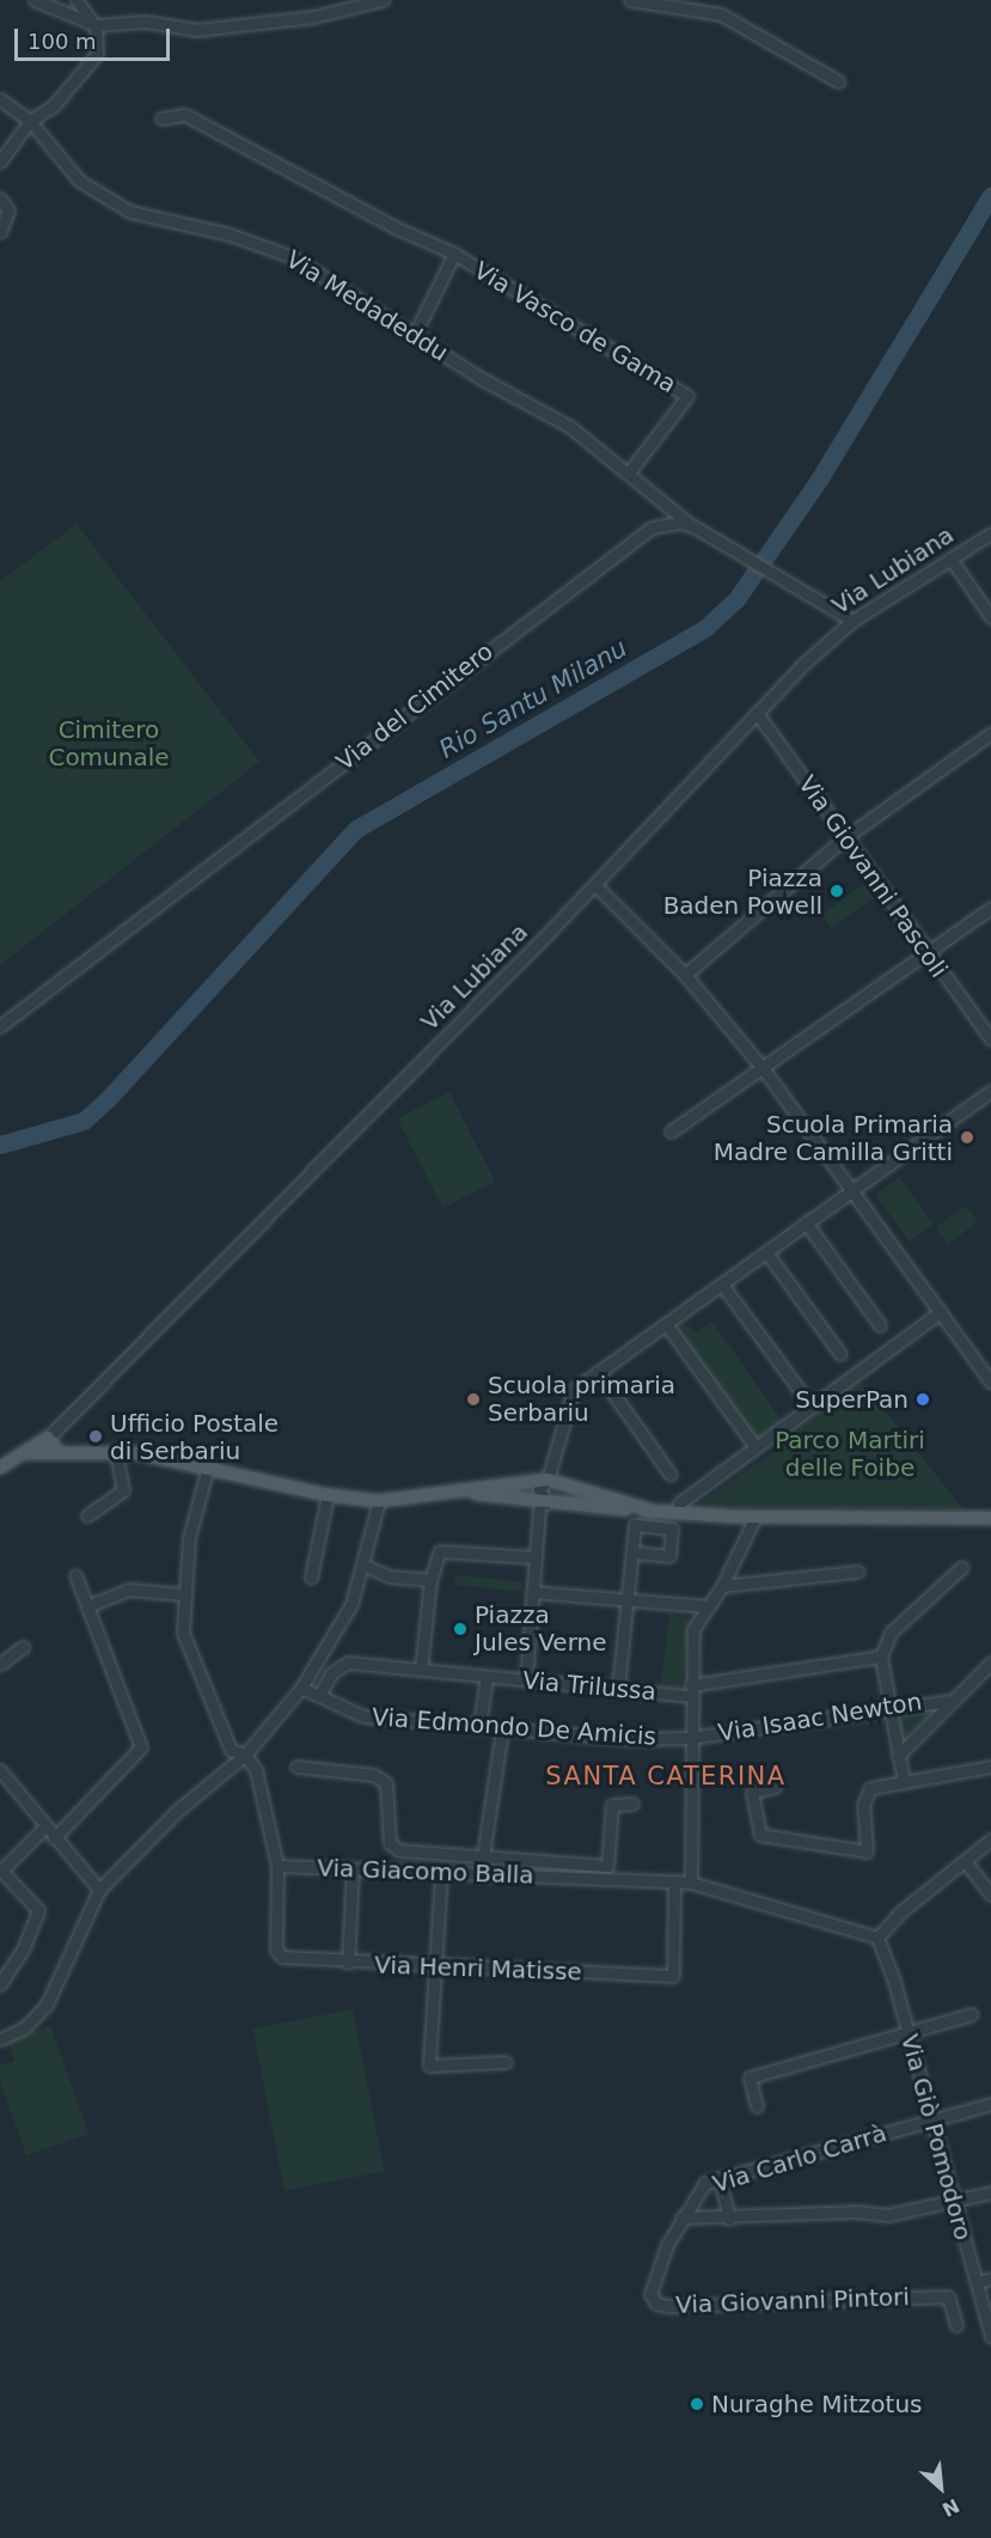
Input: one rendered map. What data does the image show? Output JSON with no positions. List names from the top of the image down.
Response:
{
  "streets": {
    "main road": ["Via Lubiana"],
    "street": [
      "Via Medadeddu",
      "Via Vasco de Gama",
      "Via del Cimitero",
      "Via Giovanni Pascoli",
      "Via Trilussa",
      "Via Isaac Newton",
      "Via Edmondo De Amicis",
      "Via Giacomo Balla",
      "Via Henri Matisse",
      "Via Giò Pomodoro",
      "Via Carlo Carrà",
      "Via Giovanni Pintori"
    ]
  },
  "crossings": [
    ["Via Medadeddu", "Via Vasco de Gama"],
    ["Via Medadeddu", "Via del Cimitero"],
    ["Via Lubiana", "Via Giovanni Pascoli"],
    ["Via Trilussa", "Via Edmondo De Amicis"],
    ["Via Isaac Newton", "Via Edmondo De Amicis"],
    ["Via Giacomo Balla", "Via Henri Matisse"],
    ["Via Giacomo Balla", "Via Giò Pomodoro"],
    ["Via Giò Pomodoro", "Via Carlo Carrà"],
    ["Via Carlo Carrà", "Via Giovanni Pintori"]
  ],
  "districts": ["SANTA CATERINA"],
  "water": ["Rio Santu Milanu"],
  "parks": ["Cimitero Comunale", "Parco Martiri delle Foibe"],
  "places": [
    "Piazza Baden Powell",
    "Scuola Primaria Madre Camilla Gritti",
    "Scuola primaria Serbariu",
    "SuperPan",
    "Ufficio Postale di Serbariu",
    "Piazza Jules Verne",
    "Nuraghe Mitzotus"
  ],
  "scale_bar": "100 m",
  "north": "bottom right"
}
